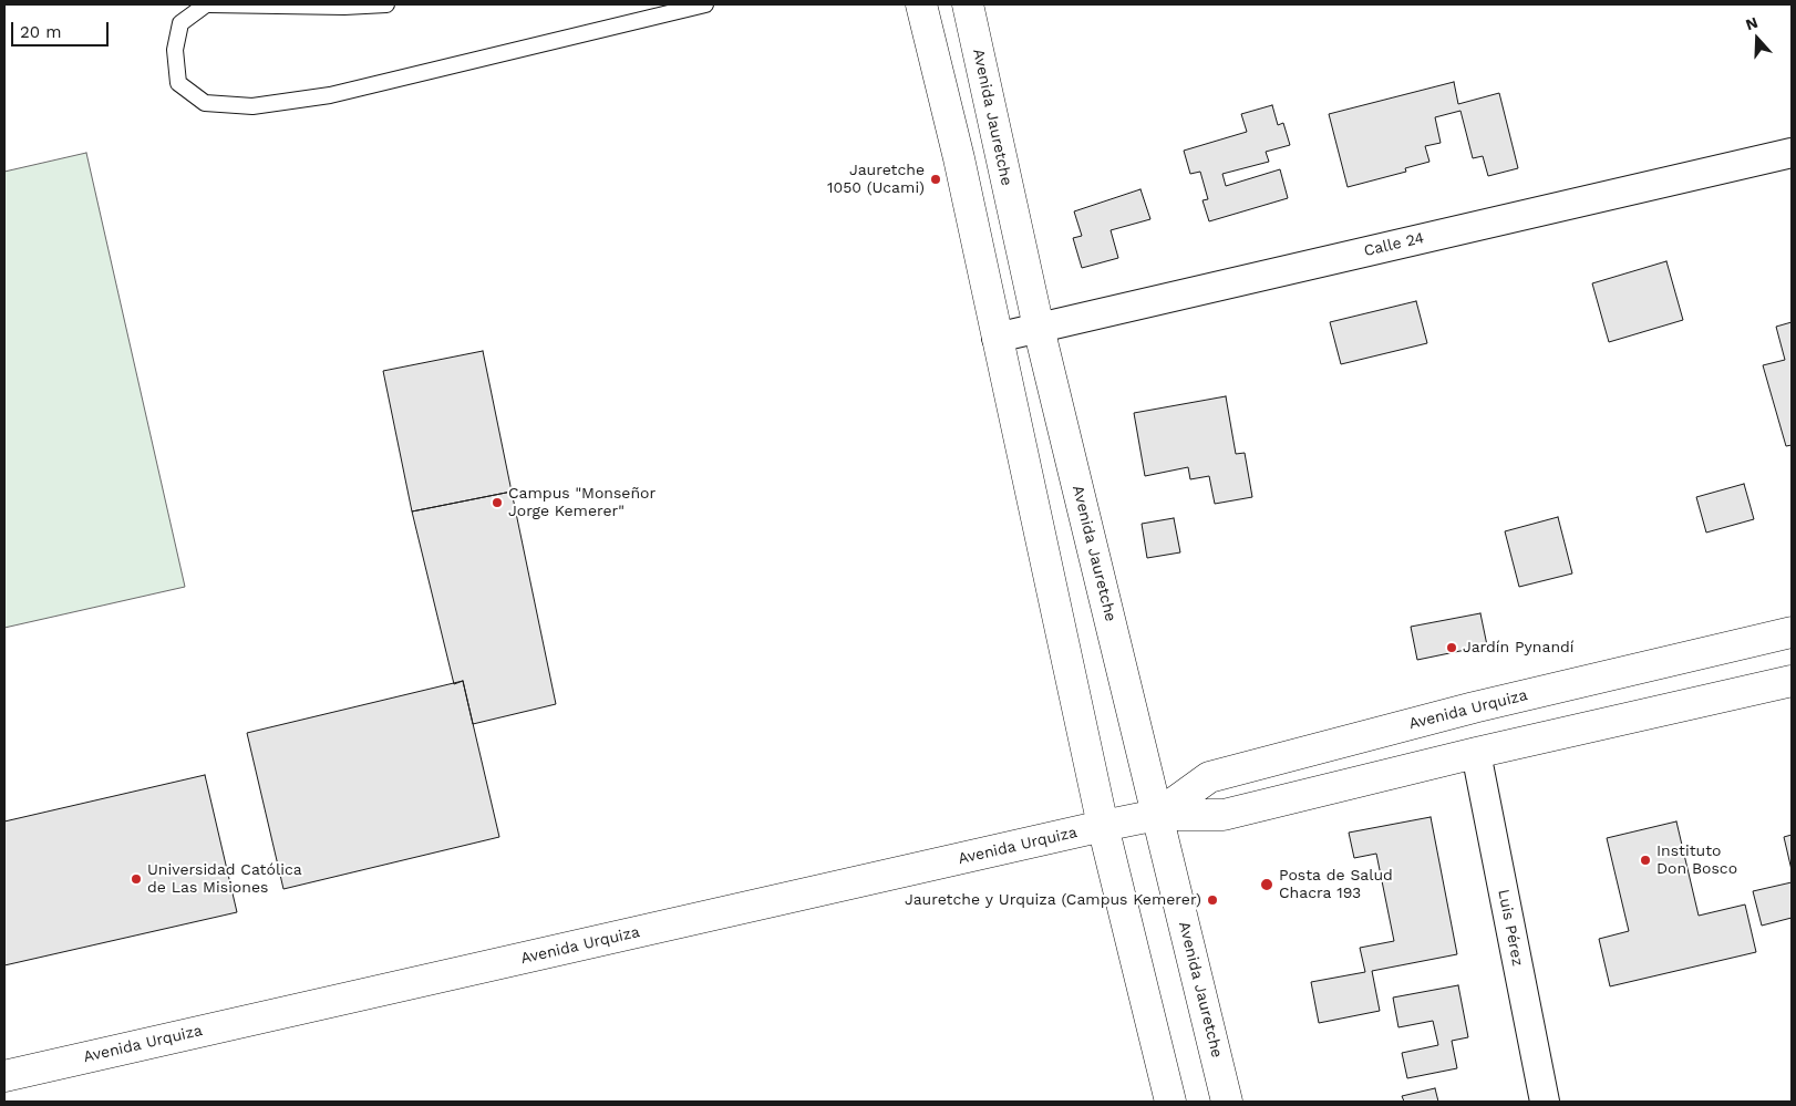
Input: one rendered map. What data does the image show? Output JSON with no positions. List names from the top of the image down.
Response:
{
  "streets": {
    "main road": ["Avenida Jauretche", "Avenida Urquiza"],
    "street": ["Calle 24", "Luis Pérez"]
  },
  "crossings": [
    ["Avenida Jauretche", "Calle 24"],
    ["Avenida Jauretche", "Avenida Urquiza"],
    ["Avenida Urquiza", "Luis Pérez"]
  ],
  "places": [
    "Jauretche 1050 (Ucami)",
    "Campus \"Monseñor Jorge Kemerer\"",
    "Jardín Pynandí",
    "Instituto Don Bosco",
    "Universidad Católica de Las Misiones",
    "Posta de Salud Chacra 193",
    "Jauretche y Urquiza (Campus Kemerer)"
  ],
  "scale_bar": "20 m",
  "north": "top"
}
